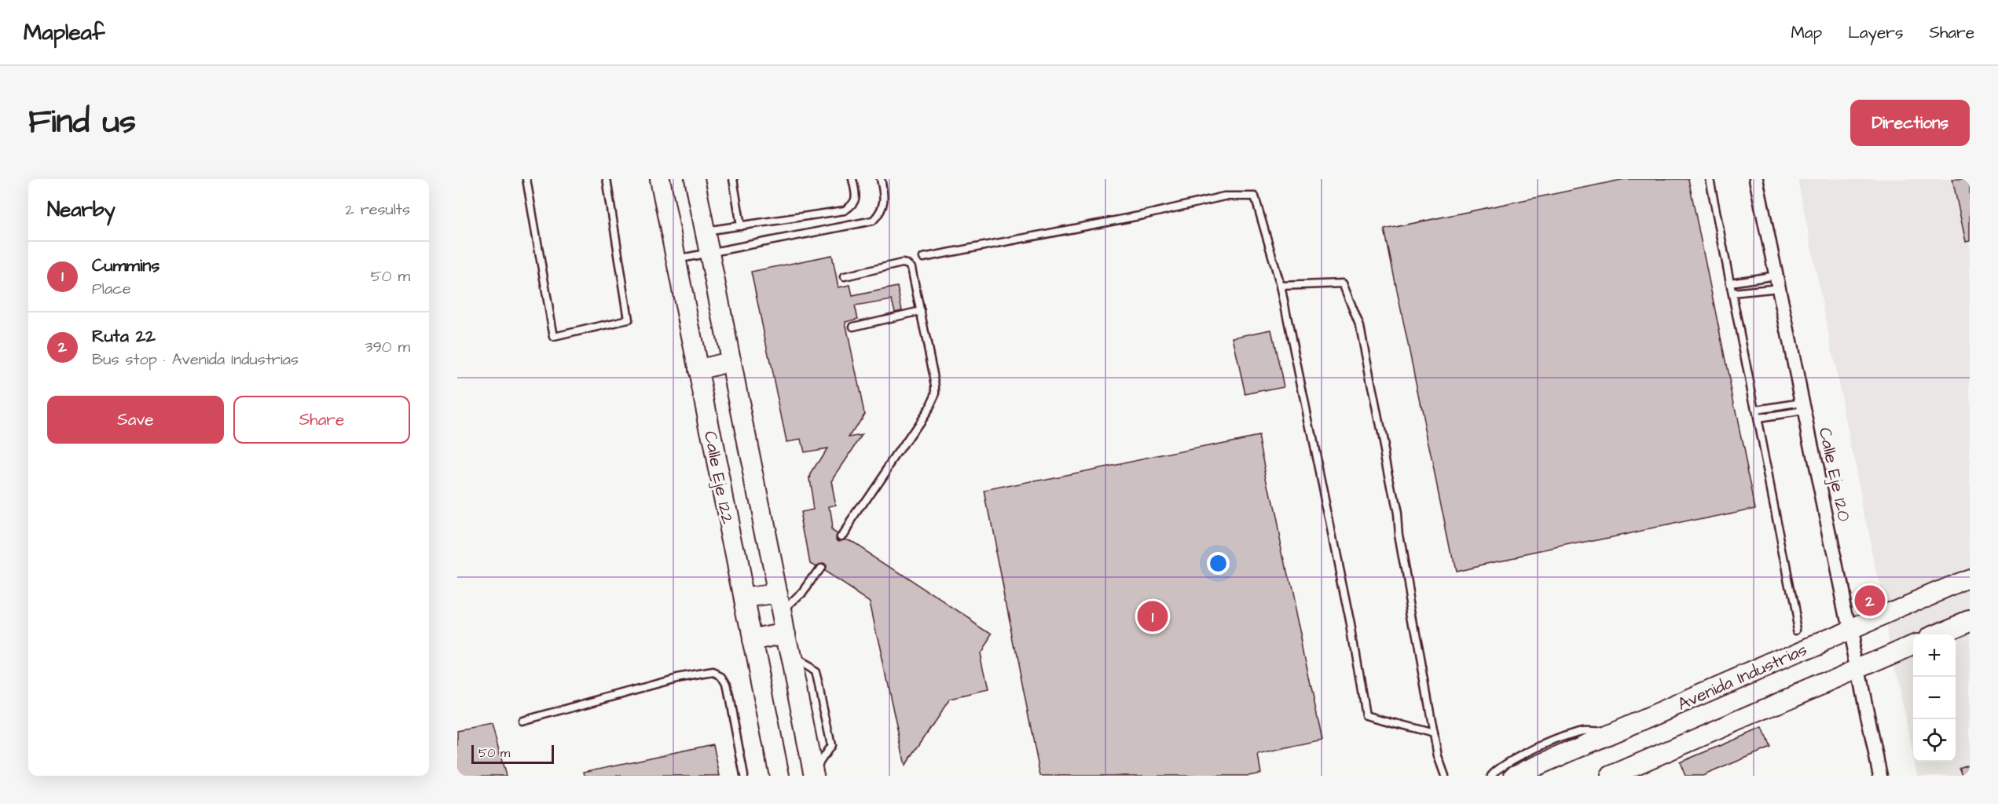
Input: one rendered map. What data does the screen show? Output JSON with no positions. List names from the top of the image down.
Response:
{
  "streets": {
    "main road": ["Calle Eje 122", "Avenida Industrias"],
    "street": ["Calle Eje 120"]
  },
  "crossings": [
    ["Calle Eje 120", "Avenida Industrias"]
  ],
  "scale_bar": "50 m",
  "page": {
    "header": "Mapleaf",
    "nav": ["Map", "Layers", "Share"],
    "title": "Find us",
    "buttons": [
      "Directions",
      ["Save", "Share"]
    ],
    "heading": ["Nearby", "2 results"],
    "list": [
      {
        "mark": "1",
        "name": "Cummins",
        "note": "Place",
        "value": "50 m"
      },
      {
        "mark": "2",
        "name": "Ruta 22",
        "note": "Bus stop · Avenida Industrias",
        "value": "390 m"
      }
    ],
    "pins": ["2", "1"],
    "map_buttons": ["+", "−"],
    "scale": "50 m"
  }
}
